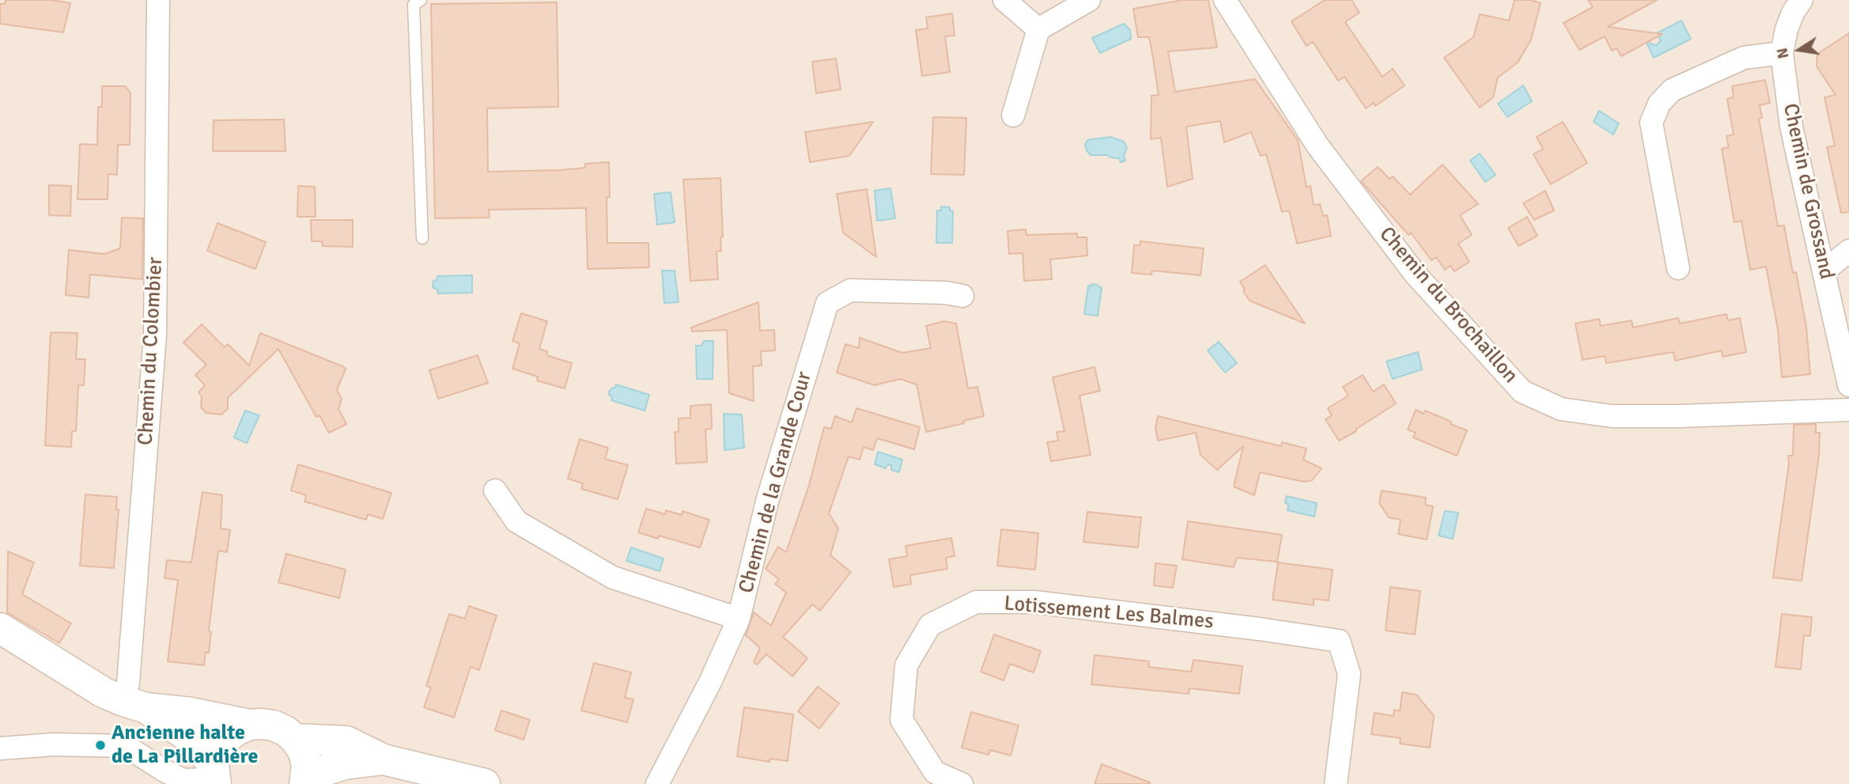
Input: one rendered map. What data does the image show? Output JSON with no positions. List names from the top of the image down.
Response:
{
  "streets": {
    "street": [
      "Chemin de Grossand",
      "Chemin du Brochaillon",
      "Chemin du Colombier",
      "Chemin de la Grande Cour",
      "Lotissement Les Balmes"
    ]
  },
  "places": ["Ancienne halte de La Pillardière"],
  "north": "left"
}
